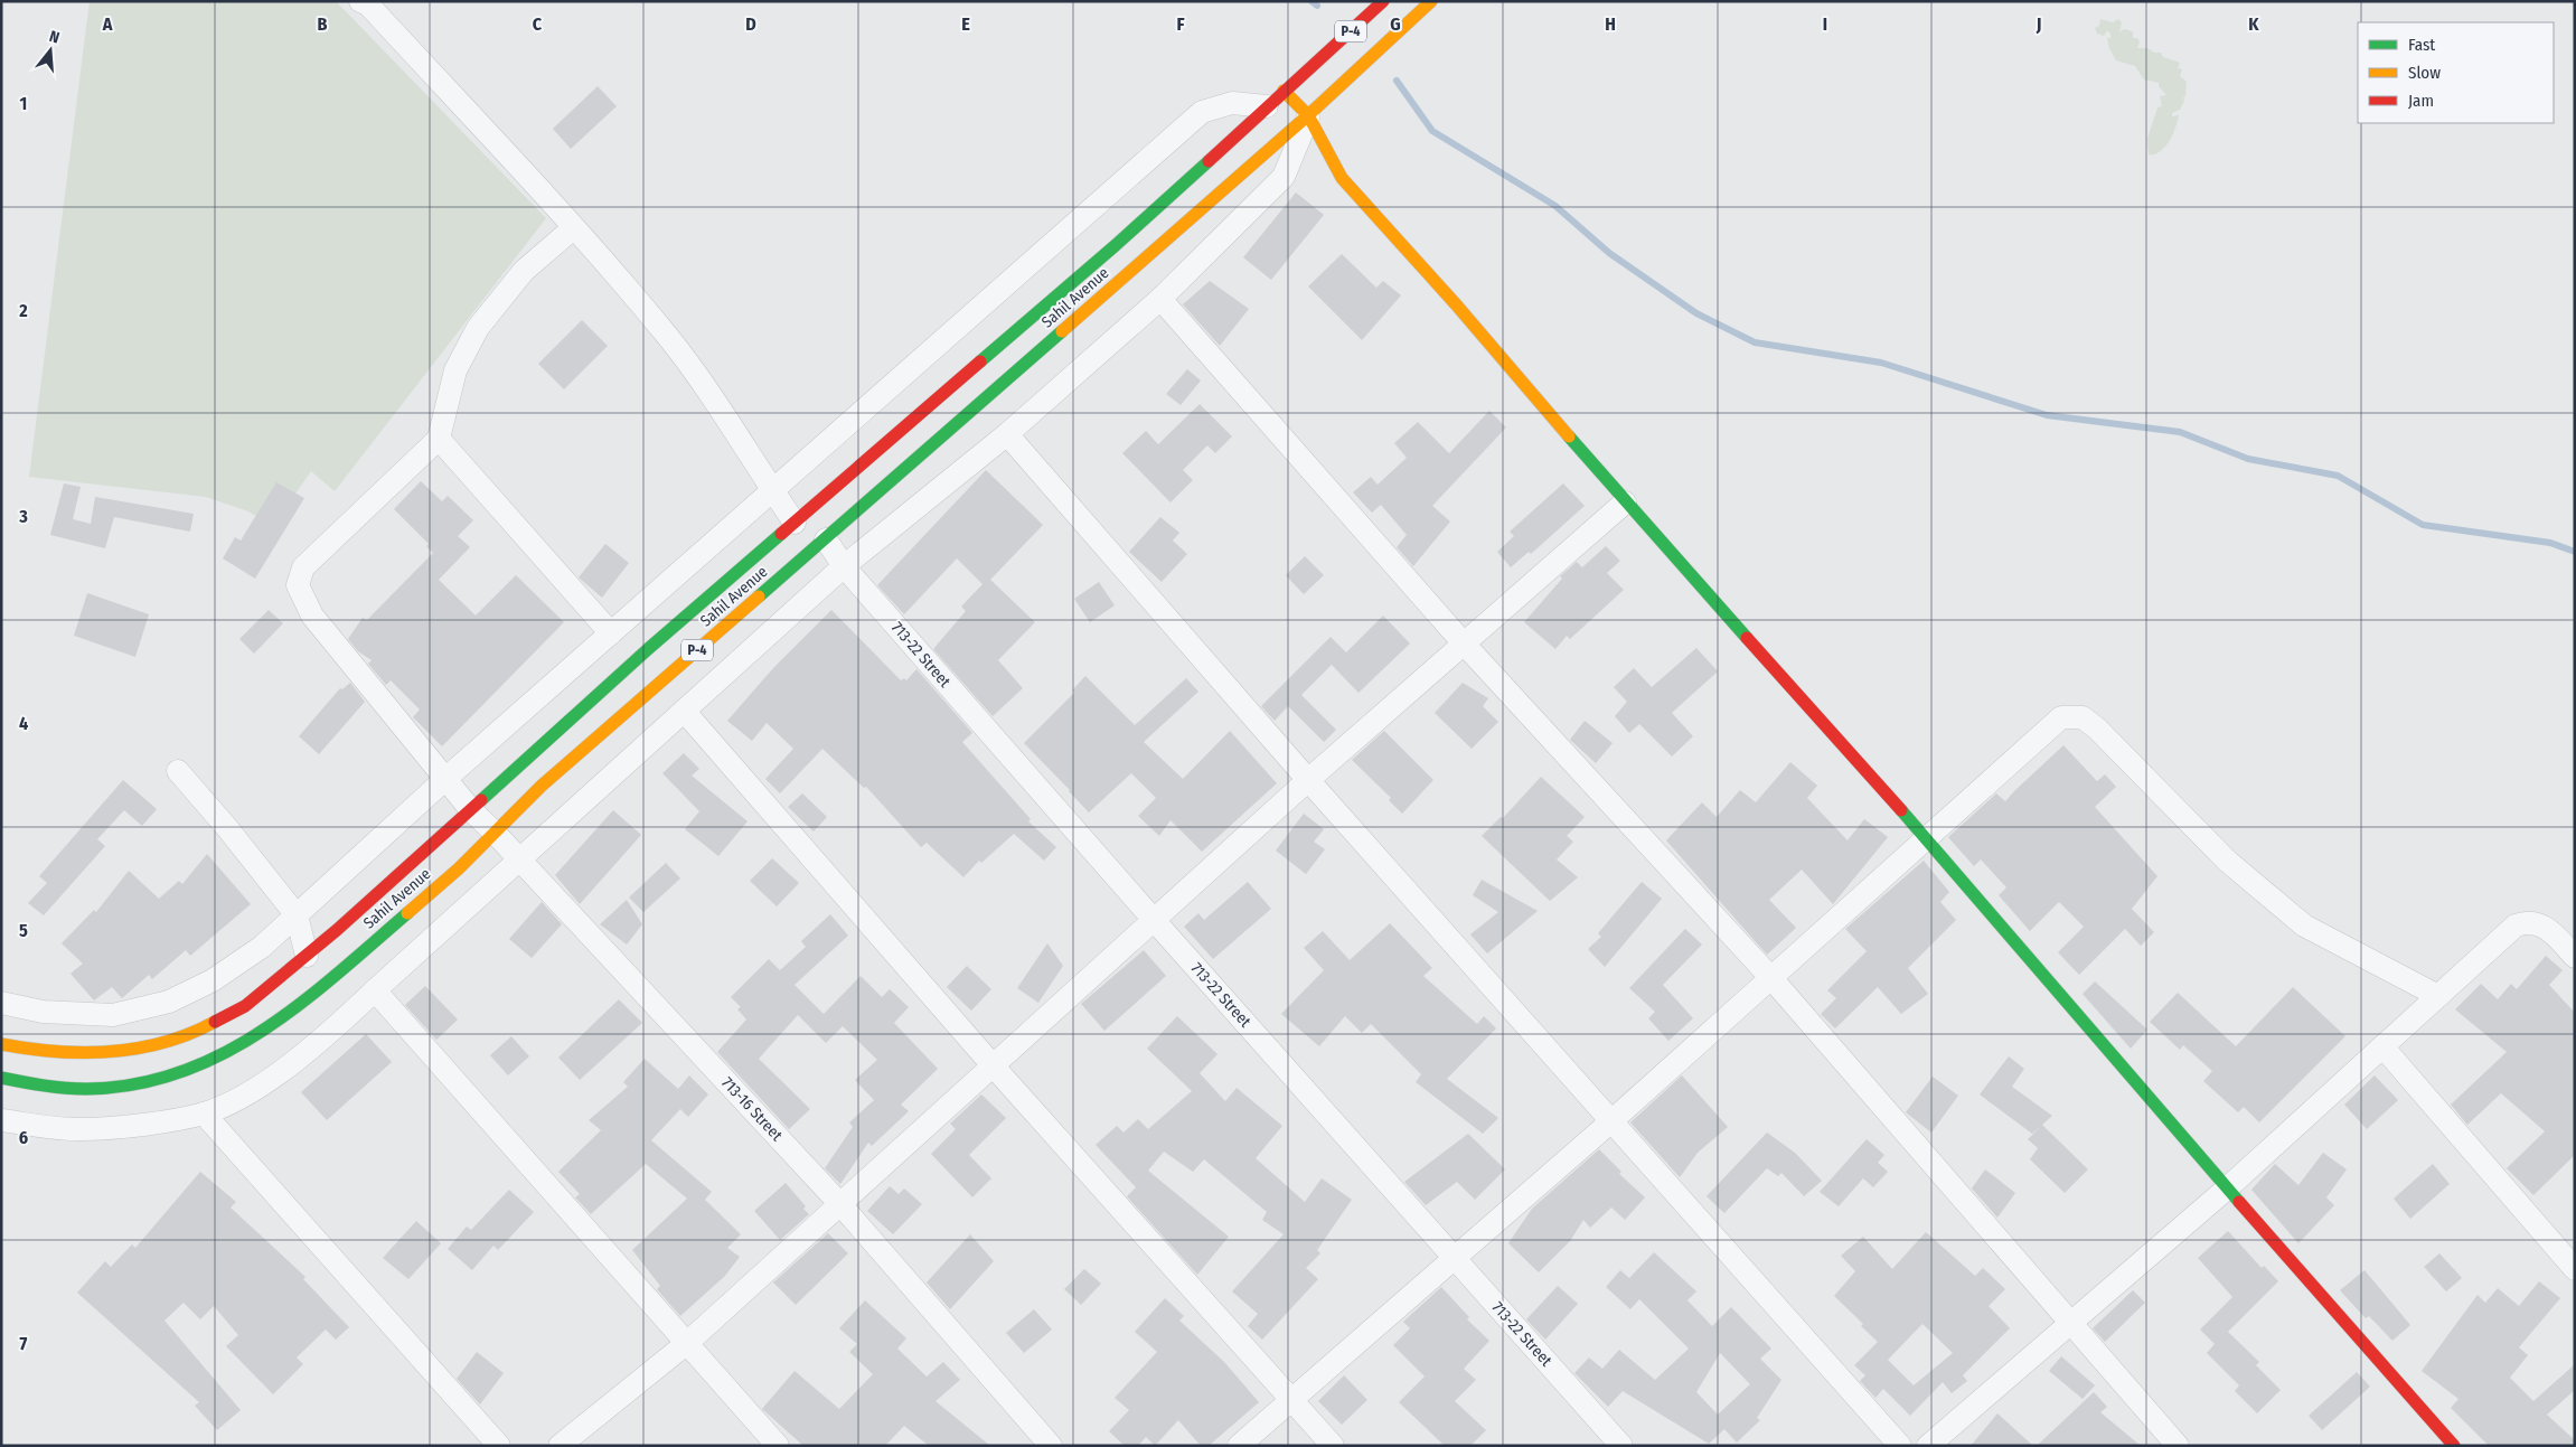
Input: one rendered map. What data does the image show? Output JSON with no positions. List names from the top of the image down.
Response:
{
  "streets": {
    "main road": ["P-4", "Sahil Avenue"],
    "street": ["713-22 Street", "713-16 Street"]
  },
  "crossings": [
    ["Sahil Avenue", "713-22 Street"],
    ["Sahil Avenue", "713-16 Street"]
  ],
  "legend": ["Fast", "Slow", "Jam"],
  "north": "top",
  "grid": {
    "columns": [
      "A",
      "B",
      "C",
      "D",
      "E",
      "F",
      "G",
      "H",
      "I",
      "J",
      "K"
    ],
    "rows": [
      "1",
      "2",
      "3",
      "4",
      "5",
      "6",
      "7"
    ]
  }
}
